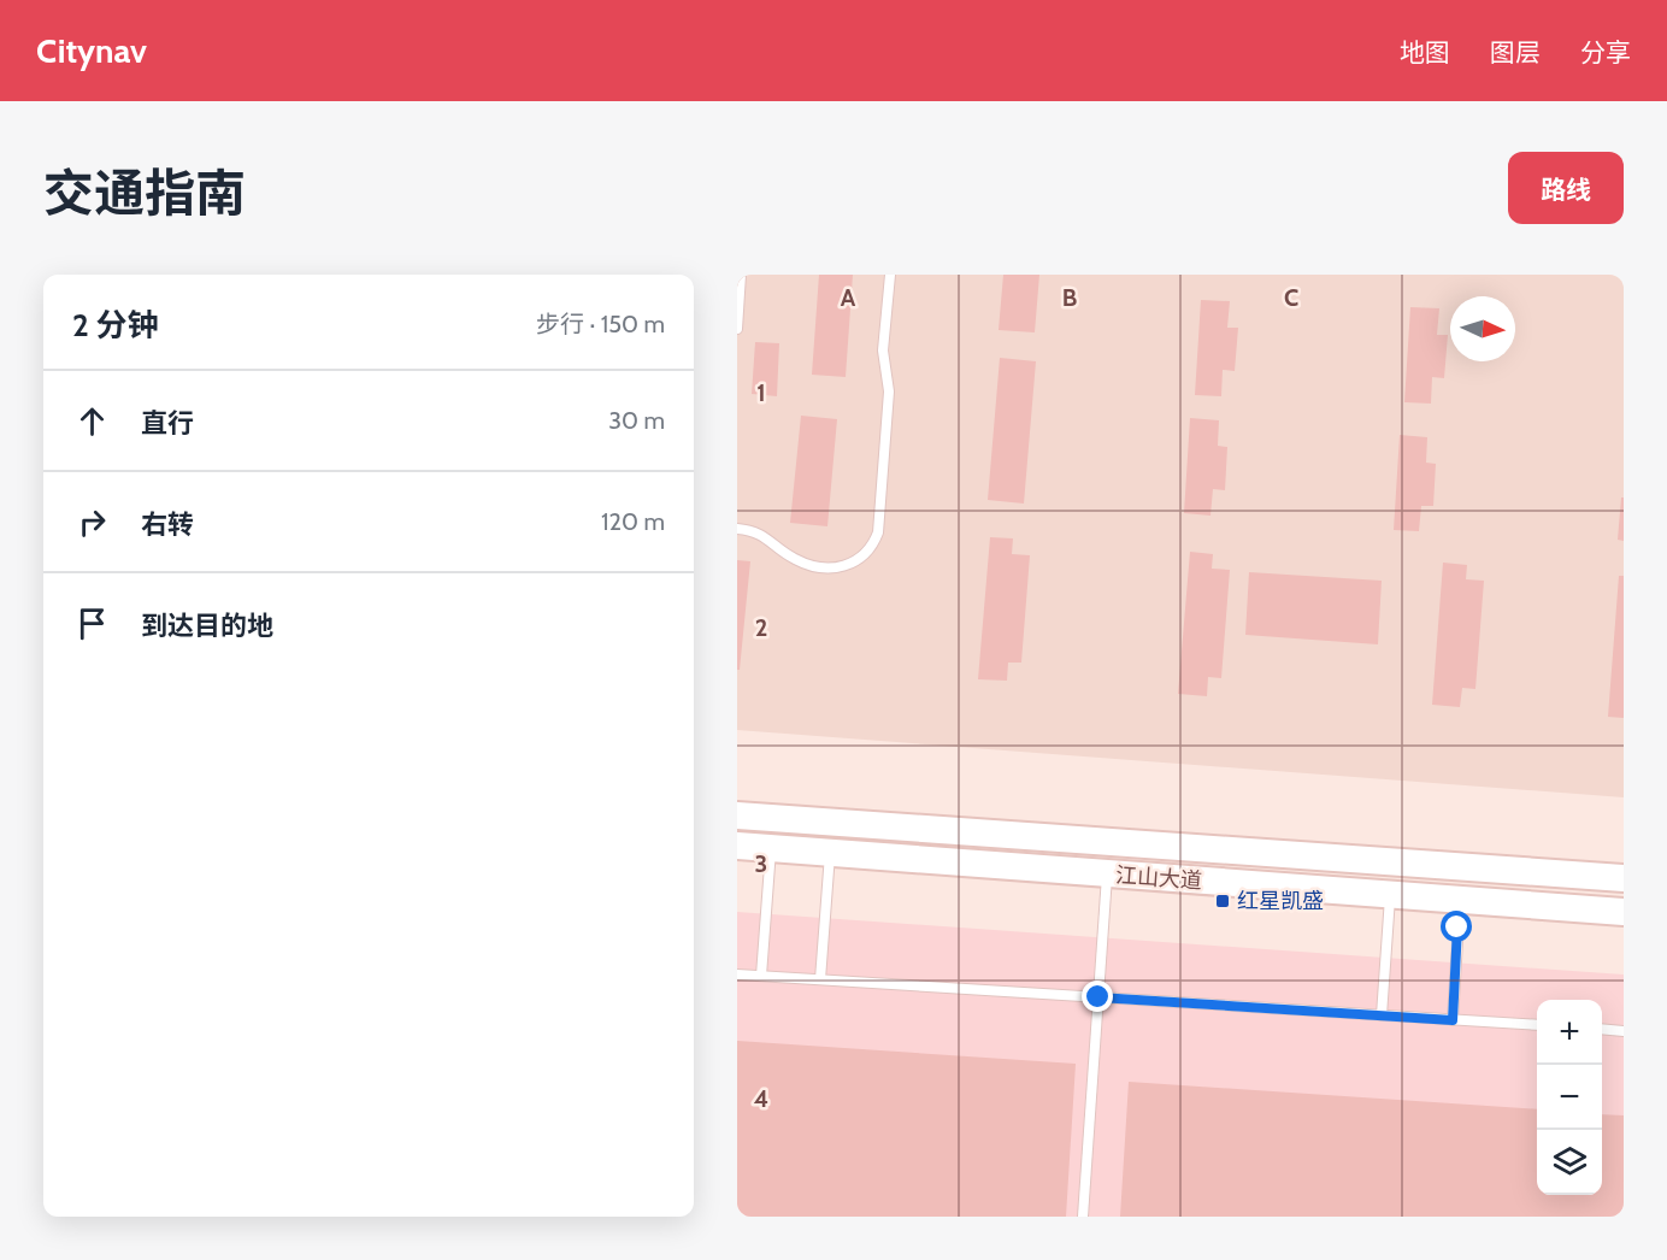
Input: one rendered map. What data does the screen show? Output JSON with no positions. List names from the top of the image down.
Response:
{
  "streets": {
    "main road": ["江山大道"]
  },
  "places": {
    "transit": ["红星凯盛"]
  },
  "north": "right",
  "page": {
    "header": "Citynav",
    "nav": ["地图", "图层", "分享"],
    "title": "交通指南",
    "buttons": "路线",
    "heading": ["2 分钟", "步行 · 150 m"],
    "list": [
      ["直行", "30 m"],
      ["右转", "120 m"],
      "到达目的地"
    ],
    "map_buttons": ["+", "−"]
  },
  "grid": {
    "columns": ["A", "B", "C"],
    "rows": [
      "1",
      "2",
      "3",
      "4"
    ]
  }
}
